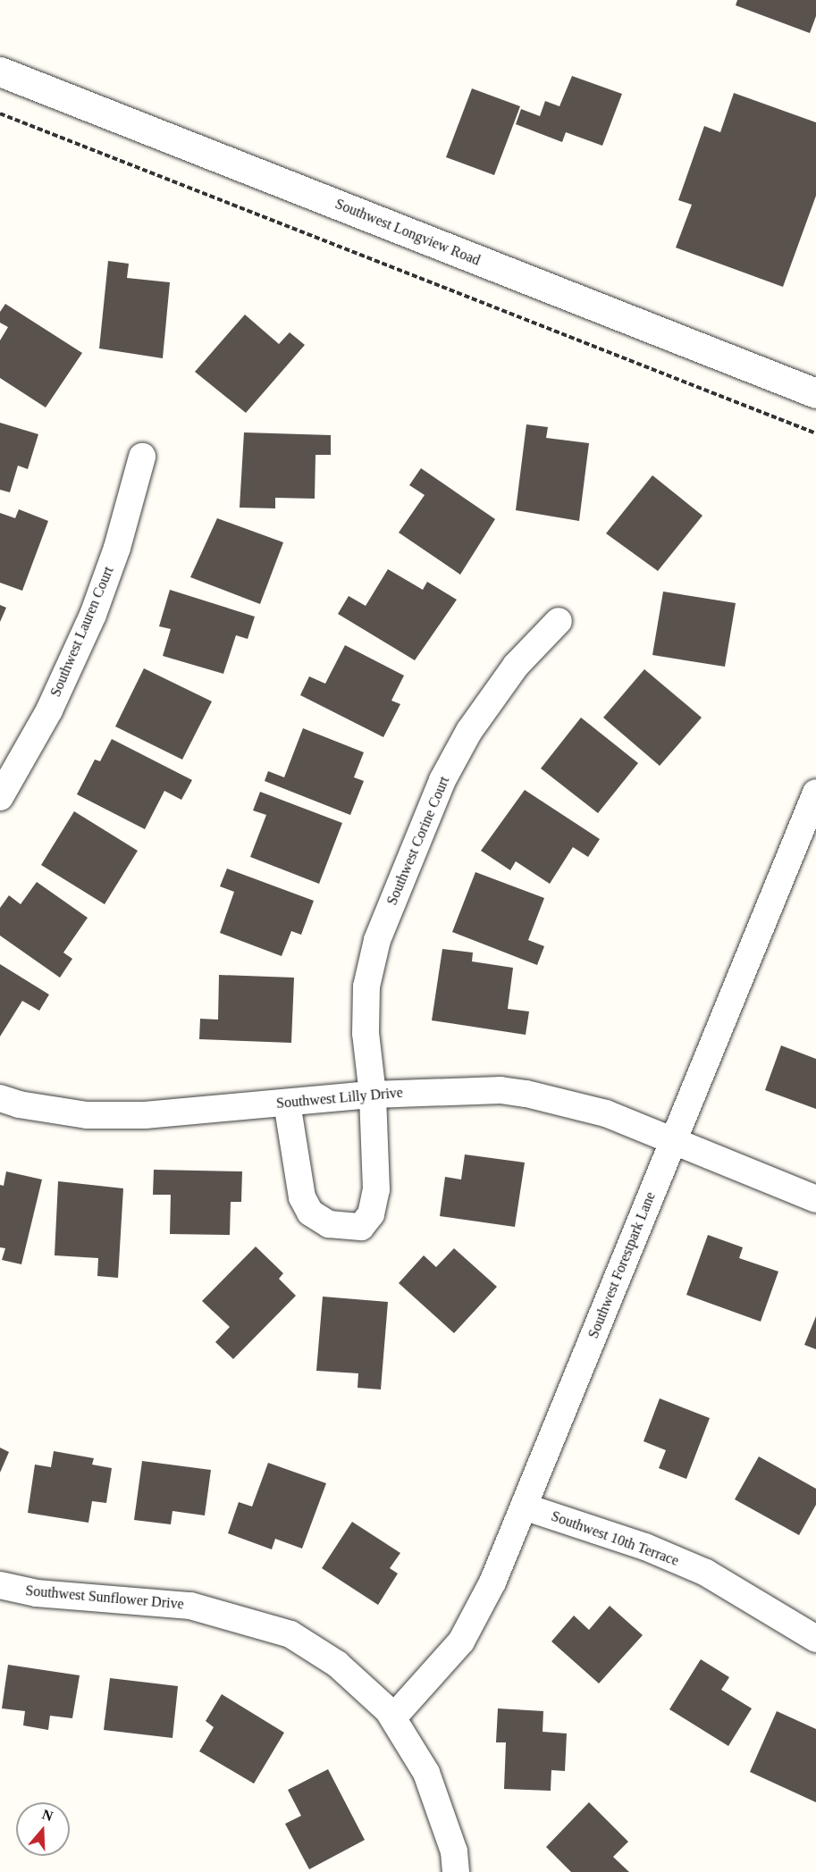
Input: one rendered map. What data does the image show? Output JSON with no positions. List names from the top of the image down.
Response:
{
  "streets": {
    "street": [
      "Southwest Longview Road",
      "Southwest Lauren Court",
      "Southwest Corine Court",
      "Southwest Lilly Drive",
      "Southwest Forestpark Lane",
      "Southwest 10th Terrace",
      "Southwest Sunflower Drive"
    ]
  },
  "crossings": [
    ["Southwest Corine Court", "Southwest Lilly Drive"],
    ["Southwest Lilly Drive", "Southwest Forestpark Lane"],
    ["Southwest Forestpark Lane", "Southwest 10th Terrace"],
    ["Southwest Forestpark Lane", "Southwest Sunflower Drive"]
  ],
  "north": "top"
}
